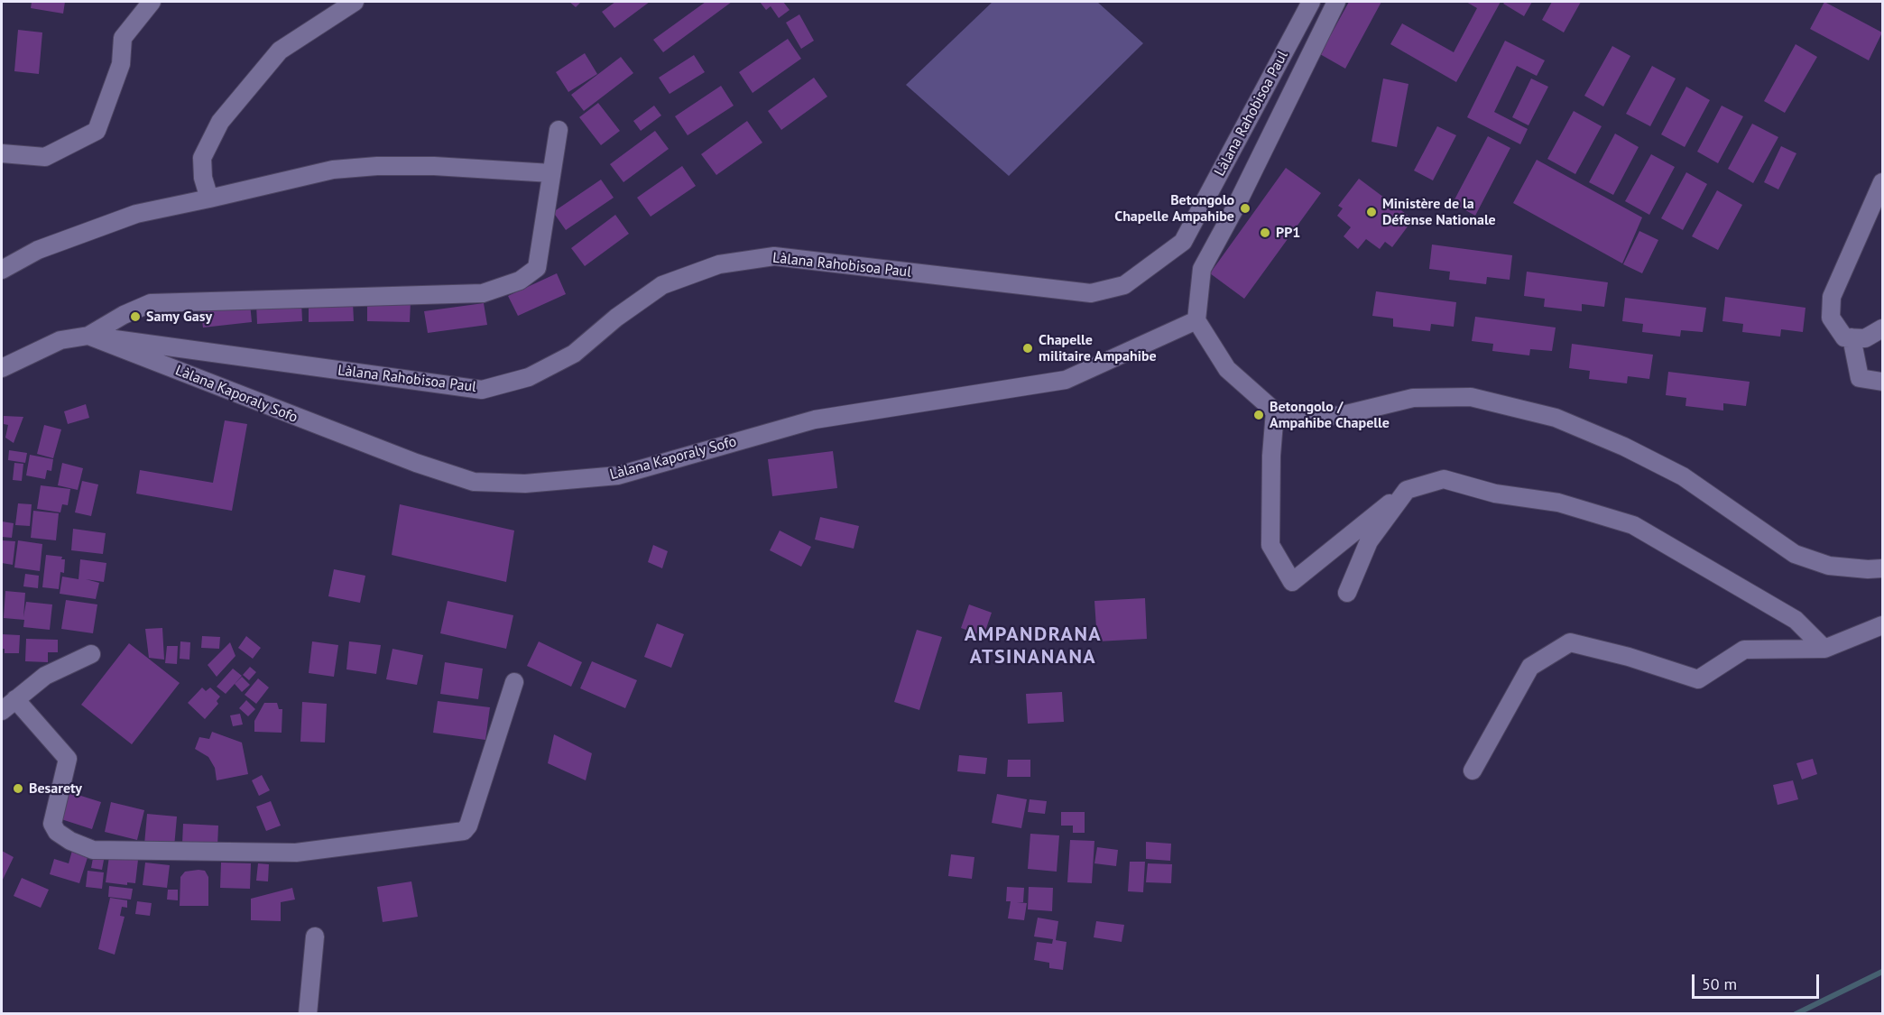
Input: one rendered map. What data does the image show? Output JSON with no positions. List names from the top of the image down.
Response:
{
  "streets": {
    "street": ["Làlana Rahobisoa Paul", "Làlana Kaporaly Sofo"]
  },
  "crossings": [
    ["Làlana Rahobisoa Paul", "Làlana Kaporaly Sofo"]
  ],
  "districts": ["AMPANDRANA ATSINANANA"],
  "places": [
    "Betongolo Chapelle Ampahibe",
    "Ministère de la Défense Nationale",
    "PP1",
    "Samy Gasy",
    "Chapelle militaire Ampahibe",
    "Betongolo / Ampahibe Chapelle",
    "Besarety"
  ],
  "scale_bar": "50 m"
}
